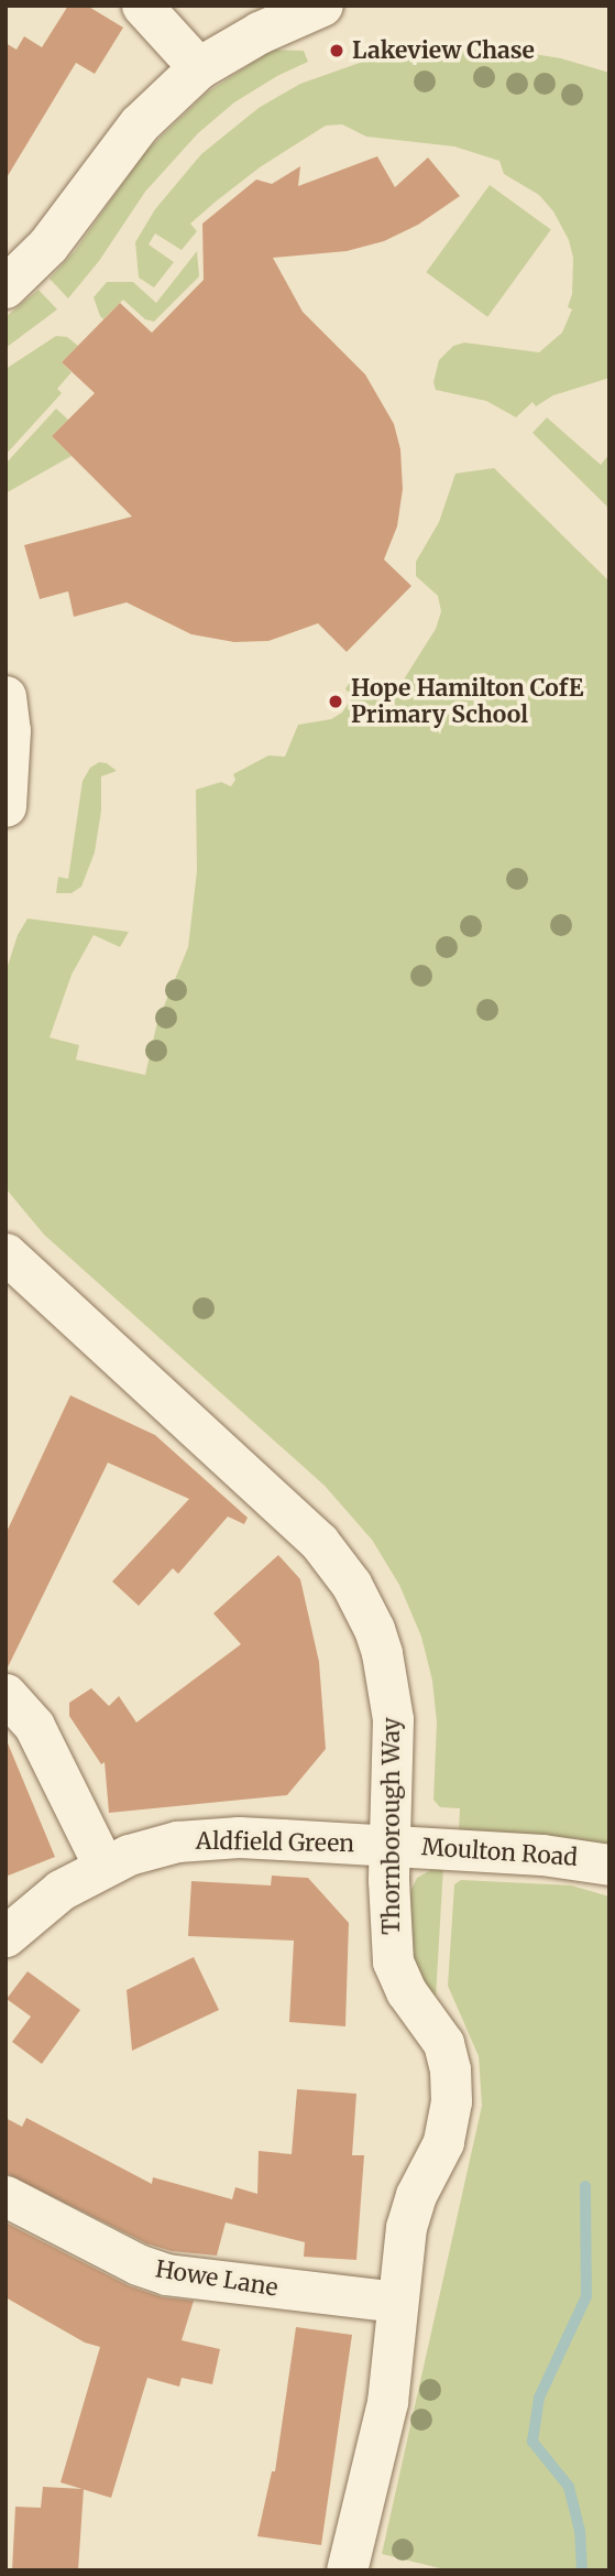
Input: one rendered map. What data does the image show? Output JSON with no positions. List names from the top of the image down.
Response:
{
  "streets": {
    "street": [
      "Thornborough Way",
      "Aldfield Green",
      "Moulton Road",
      "Howe Lane"
    ]
  },
  "crossings": [
    ["Thornborough Way", "Aldfield Green"],
    ["Thornborough Way", "Moulton Road"],
    ["Thornborough Way", "Howe Lane"],
    ["Aldfield Green", "Moulton Road"]
  ],
  "places": ["Lakeview Chase", "Hope Hamilton CofE Primary School"]
}
